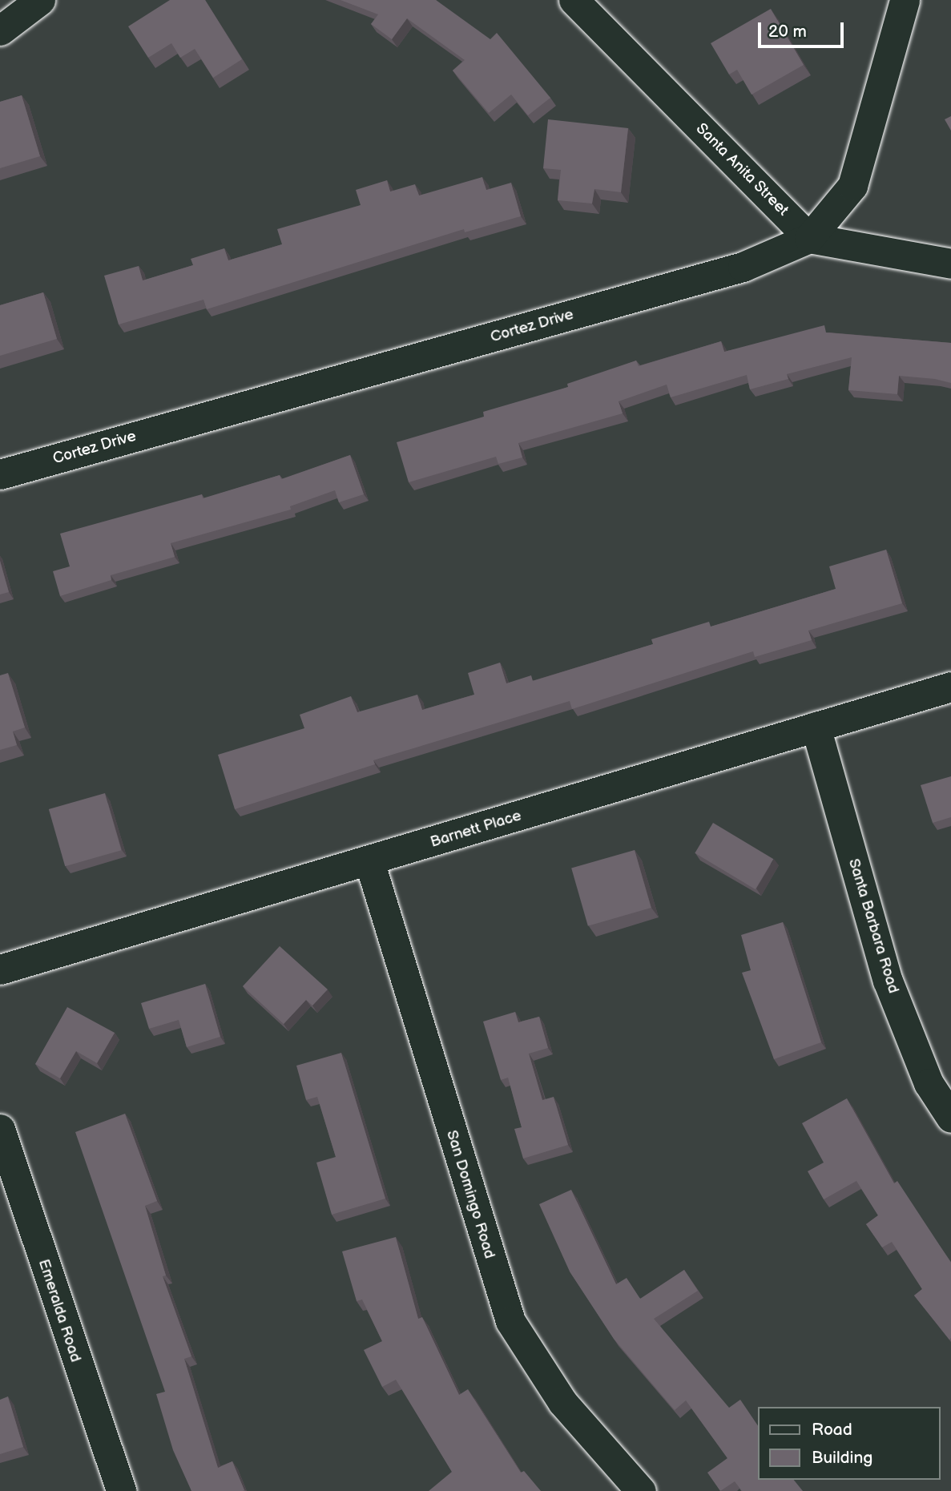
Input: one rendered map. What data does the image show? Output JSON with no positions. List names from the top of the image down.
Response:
{
  "streets": {
    "street": [
      "Santa Anita Street",
      "Cortez Drive",
      "Barnett Place",
      "Santa Barbara Road",
      "San Domingo Road",
      "Emeralda Road"
    ]
  },
  "crossings": [
    ["Santa Anita Street", "Cortez Drive"],
    ["Barnett Place", "Santa Barbara Road"],
    ["Barnett Place", "San Domingo Road"]
  ],
  "legend": ["Road", "Building"],
  "scale_bar": "20 m"
}
